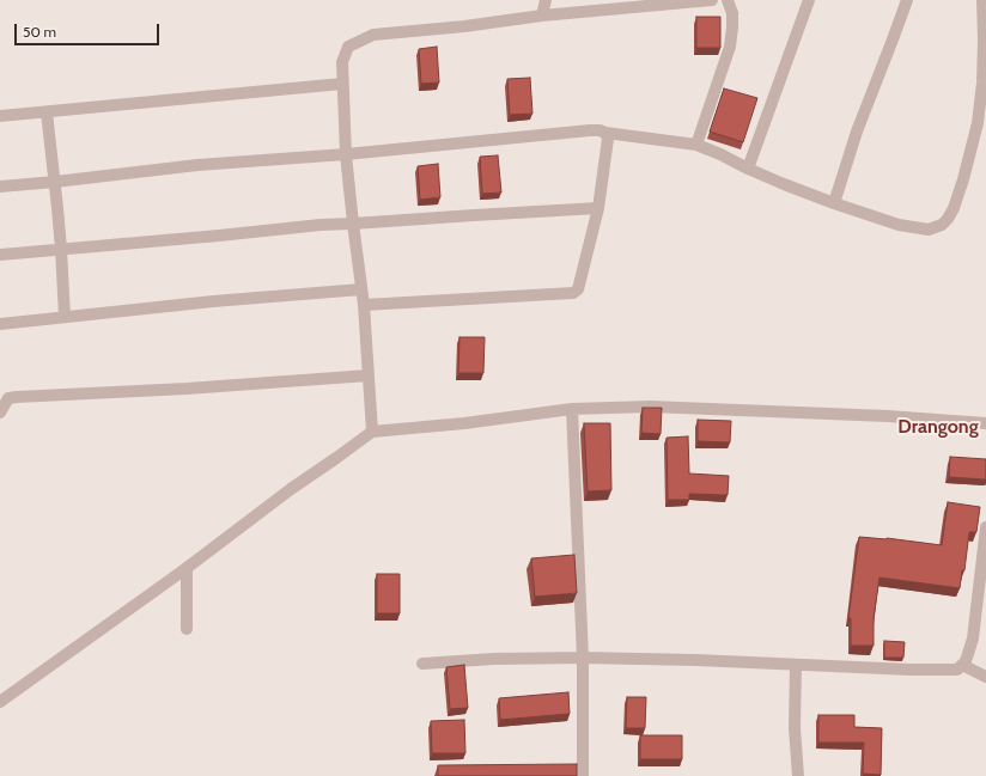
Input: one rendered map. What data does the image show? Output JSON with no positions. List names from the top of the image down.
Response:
{
  "districts": ["Drangong"],
  "scale_bar": "50 m"
}
